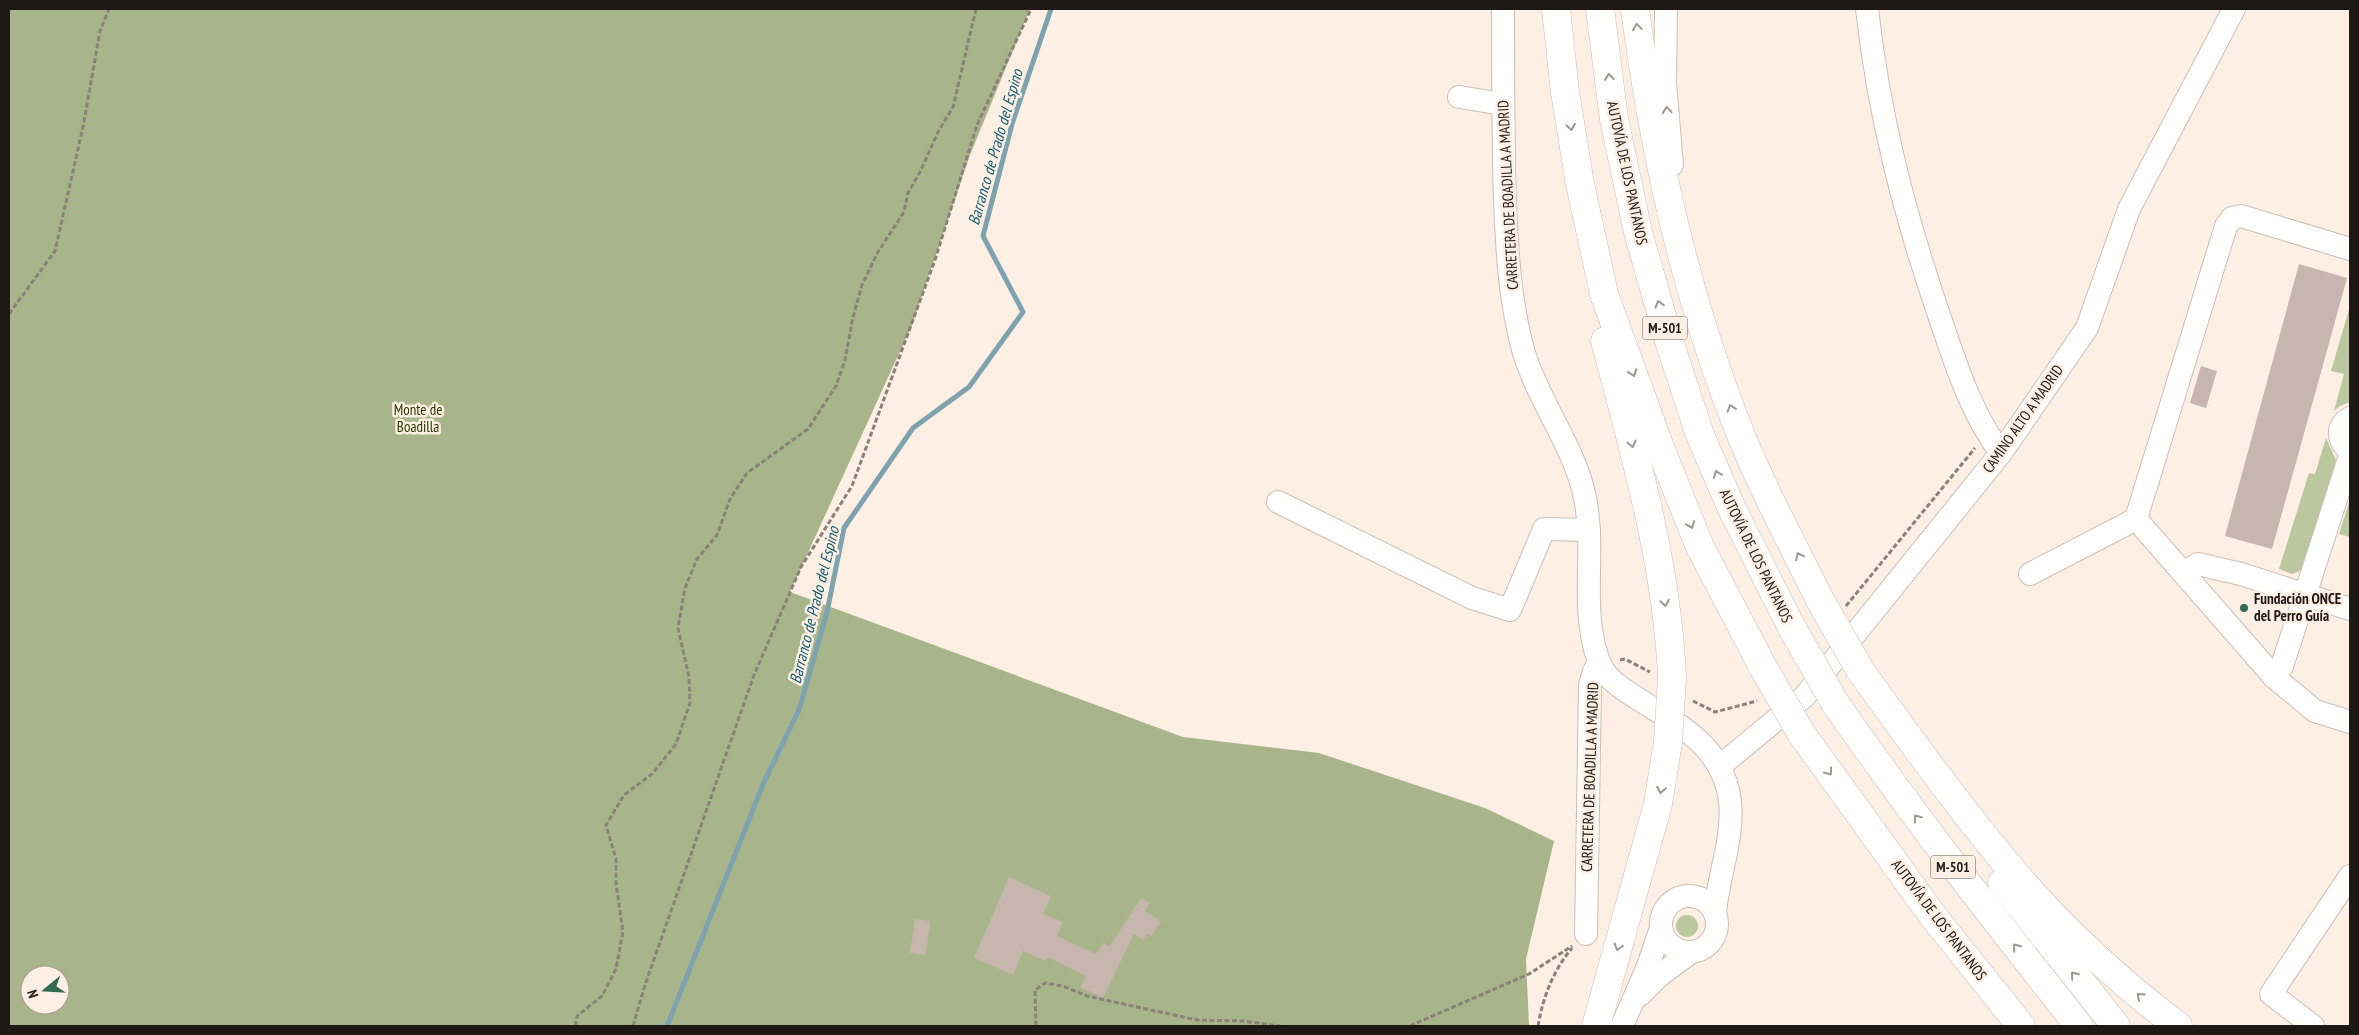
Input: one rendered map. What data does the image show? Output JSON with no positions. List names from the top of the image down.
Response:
{
  "streets": {
    "highway": ["AUTOVÍA DE LOS PANTANOS", "M-501"],
    "street": ["CARRETERA DE BOADILLA A MADRID", "CAMINO ALTO A MADRID"]
  },
  "water": ["Barranco de Prado del Espino"],
  "parks": ["Monte de Boadilla"],
  "places": ["Fundación ONCE del Perro Guía"],
  "north": "left"
}
